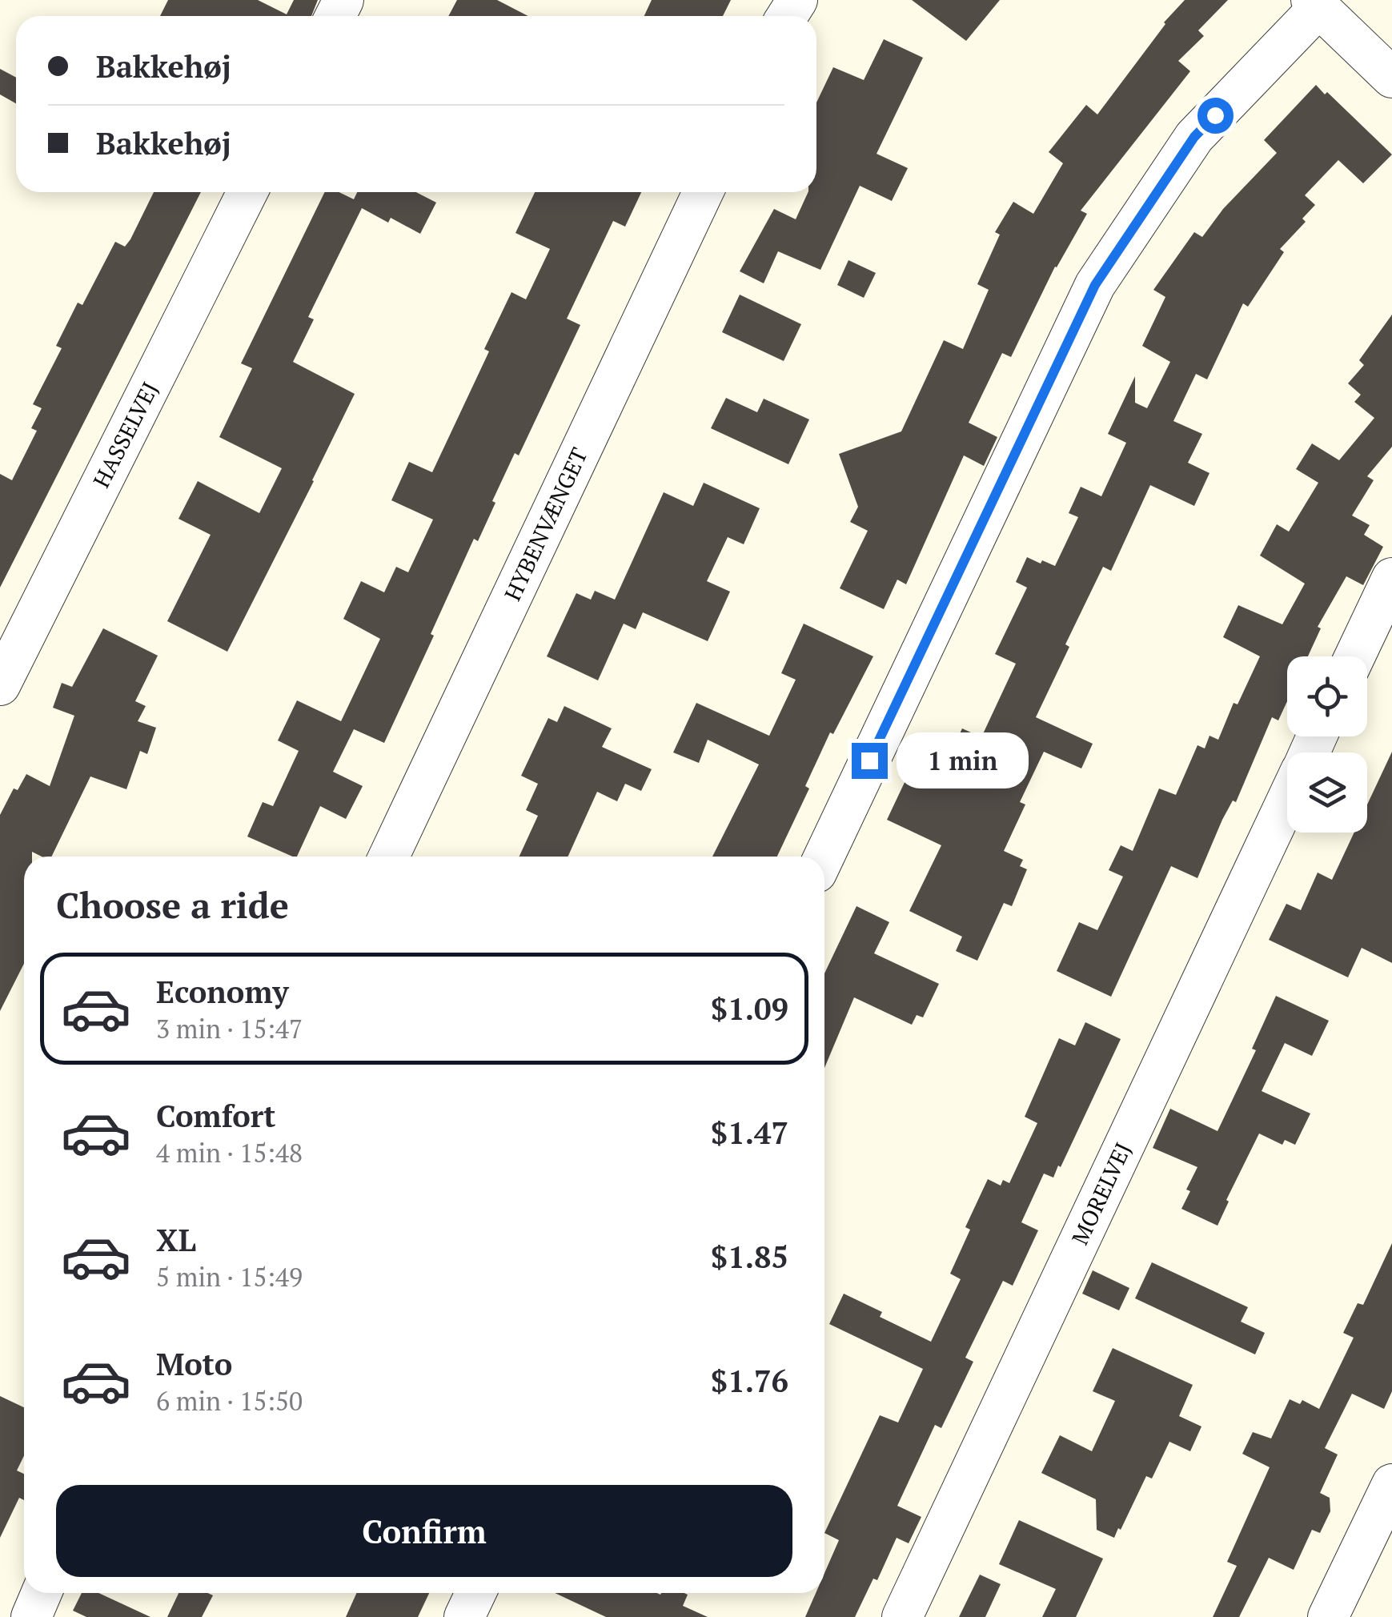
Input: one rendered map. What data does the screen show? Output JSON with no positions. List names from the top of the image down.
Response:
{
  "streets": {
    "street": ["HASSELVEJ", "HYBENVÆNGET", "MORELVEJ"]
  },
  "page": {
    "banner": ["Bakkehøj", "Bakkehøj"],
    "bubble": "1 min",
    "heading": "Choose a ride",
    "list": [
      {
        "name": "Economy",
        "note": "3 min · 15:47",
        "value": "$1.09"
      },
      {
        "name": "Comfort",
        "note": "4 min · 15:48",
        "value": "$1.47"
      },
      {
        "name": "XL",
        "note": "5 min · 15:49",
        "value": "$1.85"
      },
      {
        "name": "Moto",
        "note": "6 min · 15:50",
        "value": "$1.76"
      }
    ],
    "buttons": "Confirm"
  }
}
